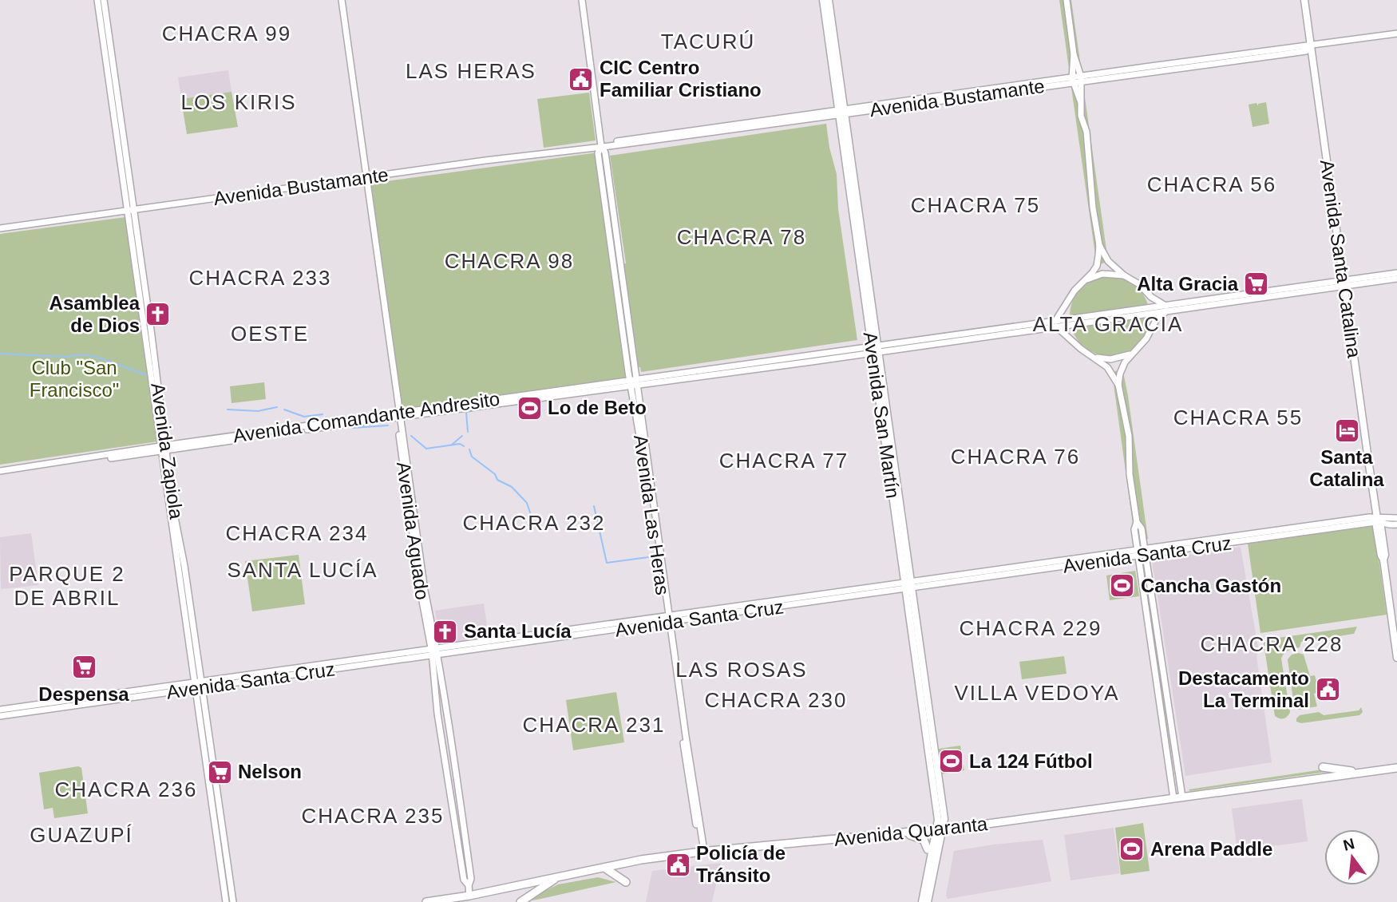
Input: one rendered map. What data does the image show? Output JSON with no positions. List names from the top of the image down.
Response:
{
  "streets": {
    "highway": ["Avenida Quaranta"],
    "main road": [
      "Avenida Bustamante",
      "Avenida Santa Catalina",
      "Avenida San Martín",
      "Avenida Comandante Andresito",
      "Avenida Zapiola",
      "Avenida Las Heras",
      "Avenida Aguado",
      "Avenida Santa Cruz"
    ]
  },
  "crossings": [
    ["Avenida Bustamante", "Avenida Santa Catalina"],
    ["Avenida Bustamante", "Avenida San Martín"],
    ["Avenida Bustamante", "Avenida Zapiola"],
    ["Avenida Bustamante", "Avenida Las Heras"],
    ["Avenida Bustamante", "Avenida Aguado"],
    ["Avenida Santa Catalina", "Avenida Comandante Andresito"],
    ["Avenida Santa Catalina", "Avenida Santa Cruz"],
    ["Avenida San Martín", "Avenida Comandante Andresito"],
    ["Avenida San Martín", "Avenida Santa Cruz"],
    ["Avenida San Martín", "Avenida Quaranta"],
    ["Avenida Comandante Andresito", "Avenida Zapiola"],
    ["Avenida Comandante Andresito", "Avenida Las Heras"],
    ["Avenida Comandante Andresito", "Avenida Aguado"],
    ["Avenida Zapiola", "Avenida Santa Cruz"],
    ["Avenida Las Heras", "Avenida Santa Cruz"],
    ["Avenida Las Heras", "Avenida Quaranta"],
    ["Avenida Aguado", "Avenida Santa Cruz"],
    ["Avenida Aguado", "Avenida Quaranta"]
  ],
  "districts": [
    "CHACRA 99",
    "TACURÚ",
    "LAS HERAS",
    "LOS KIRIS",
    "CHACRA 56",
    "CHACRA 75",
    "CHACRA 78",
    "CHACRA 98",
    "CHACRA 233",
    "ALTA GRACIA",
    "OESTE",
    "CHACRA 55",
    "CHACRA 76",
    "CHACRA 77",
    "CHACRA 232",
    "CHACRA 234",
    "SANTA LUCÍA",
    "PARQUE 2 DE ABRIL",
    "CHACRA 229",
    "CHACRA 228",
    "LAS ROSAS",
    "VILLA VEDOYA",
    "CHACRA 230",
    "CHACRA 231",
    "CHACRA 236",
    "CHACRA 235",
    "GUAZUPÍ"
  ],
  "parks": ["Club \"San Francisco\""],
  "places": {
    "public building": ["CIC Centro Familiar Cristiano", "Destacamento La Terminal", "Policía de Tránsito"],
    "supermarket": ["Alta Gracia", "Despensa", "Nelson"],
    "church": ["Asamblea de Dios", "Santa Lucía"],
    "sports": [
      "Lo de Beto",
      "Cancha Gastón",
      "La 124 Fútbol",
      "Arena Paddle"
    ],
    "hotel": ["Santa Catalina"]
  },
  "north": "top"
}
